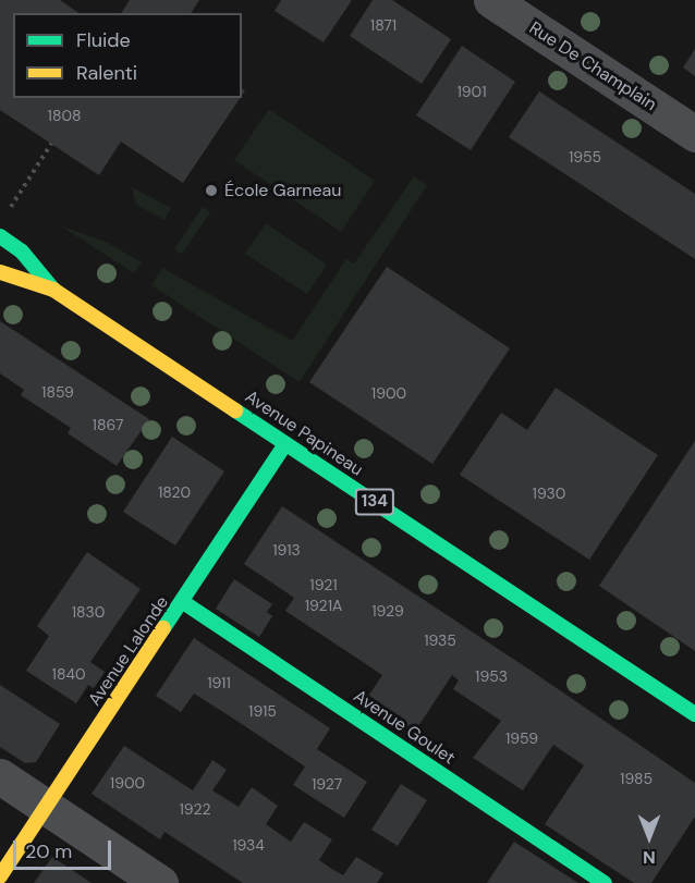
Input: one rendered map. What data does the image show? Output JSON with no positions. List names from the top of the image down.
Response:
{
  "streets": {
    "street": [
      "Rue De Champlain",
      "Avenue Papineau",
      "134",
      "Avenue Lalonde",
      "Avenue Goulet"
    ]
  },
  "crossings": [
    ["Avenue Papineau", "Avenue Lalonde"],
    ["Avenue Lalonde", "Avenue Goulet"]
  ],
  "places": ["École Garneau"],
  "house_numbers": [
    "1871",
    "1901",
    "1808",
    "1955",
    "1859",
    "1900",
    "1867",
    "1820",
    "1930",
    "1913",
    "1921",
    "1921A",
    "1929",
    "1830",
    "1935",
    "1840",
    "1953",
    "1911",
    "1915",
    "1959",
    "1985",
    "1900",
    "1927",
    "1922",
    "1934"
  ],
  "legend": ["Fluide", "Ralenti"],
  "scale_bar": "20 m",
  "north": "bottom"
}
